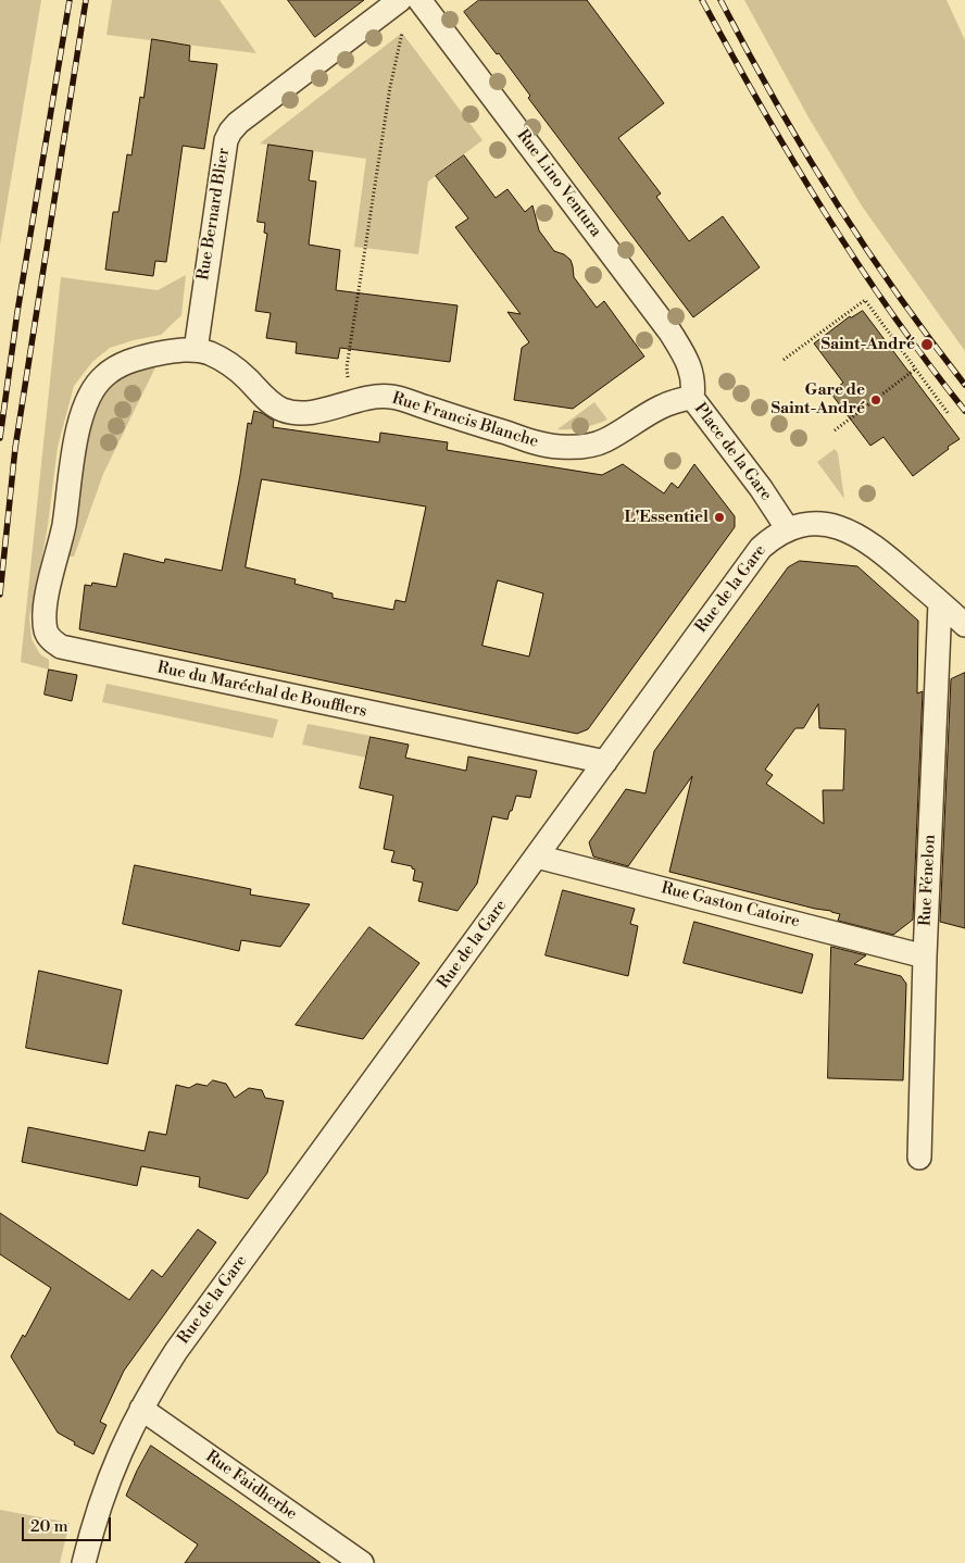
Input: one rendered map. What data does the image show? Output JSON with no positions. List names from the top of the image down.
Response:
{
  "streets": {
    "street": [
      "Rue Lino Ventura",
      "Rue Bernard Blier",
      "Rue Francis Blanche",
      "Place de la Gare",
      "Rue de la Gare",
      "Rue du Maréchal de Boufflers",
      "Rue Fénelon",
      "Rue Gaston Catoire",
      "Rue Faidherbe"
    ]
  },
  "crossings": [
    ["Rue Lino Ventura", "Place de la Gare"],
    ["Rue Bernard Blier", "Rue Francis Blanche"],
    ["Rue Francis Blanche", "Place de la Gare"],
    ["Rue Francis Blanche", "Rue du Maréchal de Boufflers"],
    ["Place de la Gare", "Rue de la Gare"],
    ["Rue de la Gare", "Rue du Maréchal de Boufflers"],
    ["Rue de la Gare", "Rue Fénelon"],
    ["Rue de la Gare", "Rue Gaston Catoire"],
    ["Rue de la Gare", "Rue Faidherbe"],
    ["Rue Fénelon", "Rue Gaston Catoire"]
  ],
  "places": ["Saint-André", "Gare de Saint-André", "L'Essentiel"],
  "scale_bar": "20 m"
}
